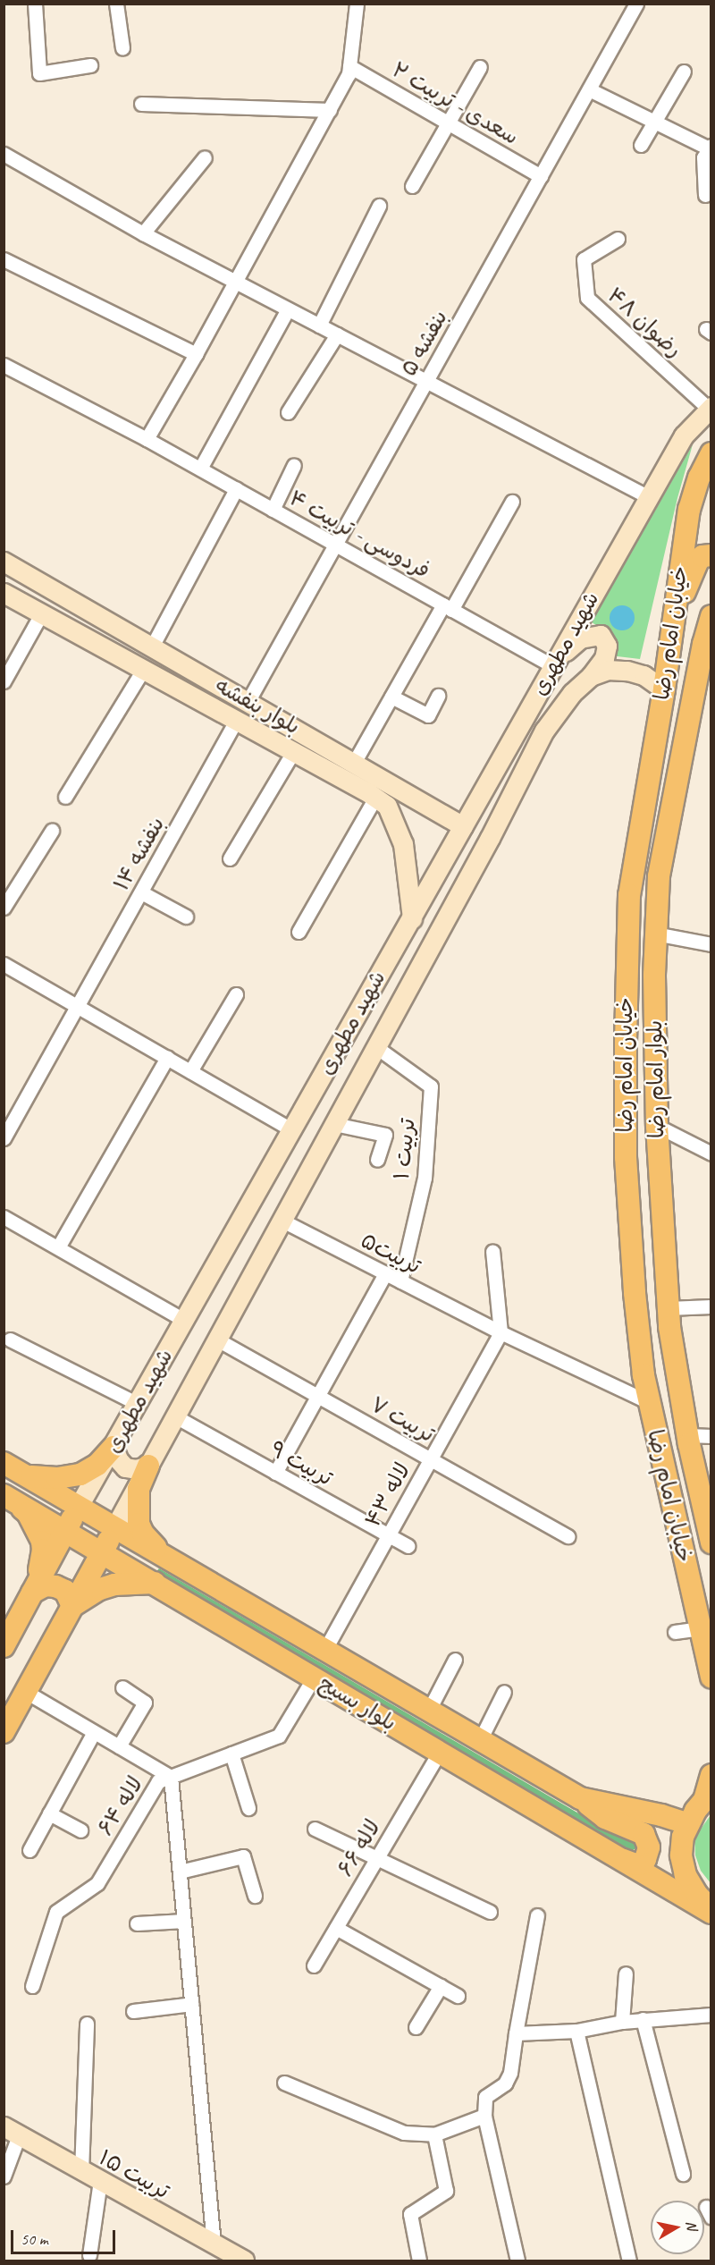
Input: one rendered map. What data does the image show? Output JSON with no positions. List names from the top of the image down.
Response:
{
  "streets": {
    "main road": [
      "خیابان امام رضا",
      "شهید مطهری",
      "بلوار بنفشه",
      "بلوار امام رضا",
      "بلوار بسیج",
      "تربیت ۱۵"
    ],
    "street": [
      "سعدی - تربیت ۲",
      "رضوان ۴۸",
      "بنفشه ۵",
      "فردوسی - تربیت ۴",
      "بنفشه ۱۴",
      "تربیت ۱",
      "تربیت۵",
      "تربیت ۷",
      "تربیت ۹",
      "لاله ۴۳",
      "لاله ۶۴",
      "لاله ۶۶"
    ]
  },
  "crossings": [
    ["سعدی - تربیت ۲", "بنفشه ۵"],
    ["رضوان ۴۸", "شهید مطهری"],
    ["بنفشه ۵", "فردوسی - تربیت ۴"],
    ["بنفشه ۵", "بلوار بنفشه"],
    ["فردوسی - تربیت ۴", "شهید مطهری"],
    ["خیابان امام رضا", "شهید مطهری"],
    ["خیابان امام رضا", "تربیت۵"],
    ["شهید مطهری", "بلوار بنفشه"],
    ["شهید مطهری", "تربیت ۱"],
    ["شهید مطهری", "تربیت۵"],
    ["شهید مطهری", "تربیت ۷"],
    ["شهید مطهری", "تربیت ۹"],
    ["شهید مطهری", "بلوار بسیج"],
    ["بلوار بنفشه", "بنفشه ۱۴"],
    ["تربیت ۱", "تربیت۵"],
    ["تربیت۵", "لاله ۴۳"],
    ["تربیت ۷", "لاله ۴۳"],
    ["تربیت ۹", "لاله ۴۳"],
    ["لاله ۴۳", "بلوار بسیج"],
    ["بلوار بسیج", "لاله ۶۴"],
    ["بلوار بسیج", "لاله ۶۶"]
  ],
  "scale_bar": "50 m",
  "north": "right"
}
